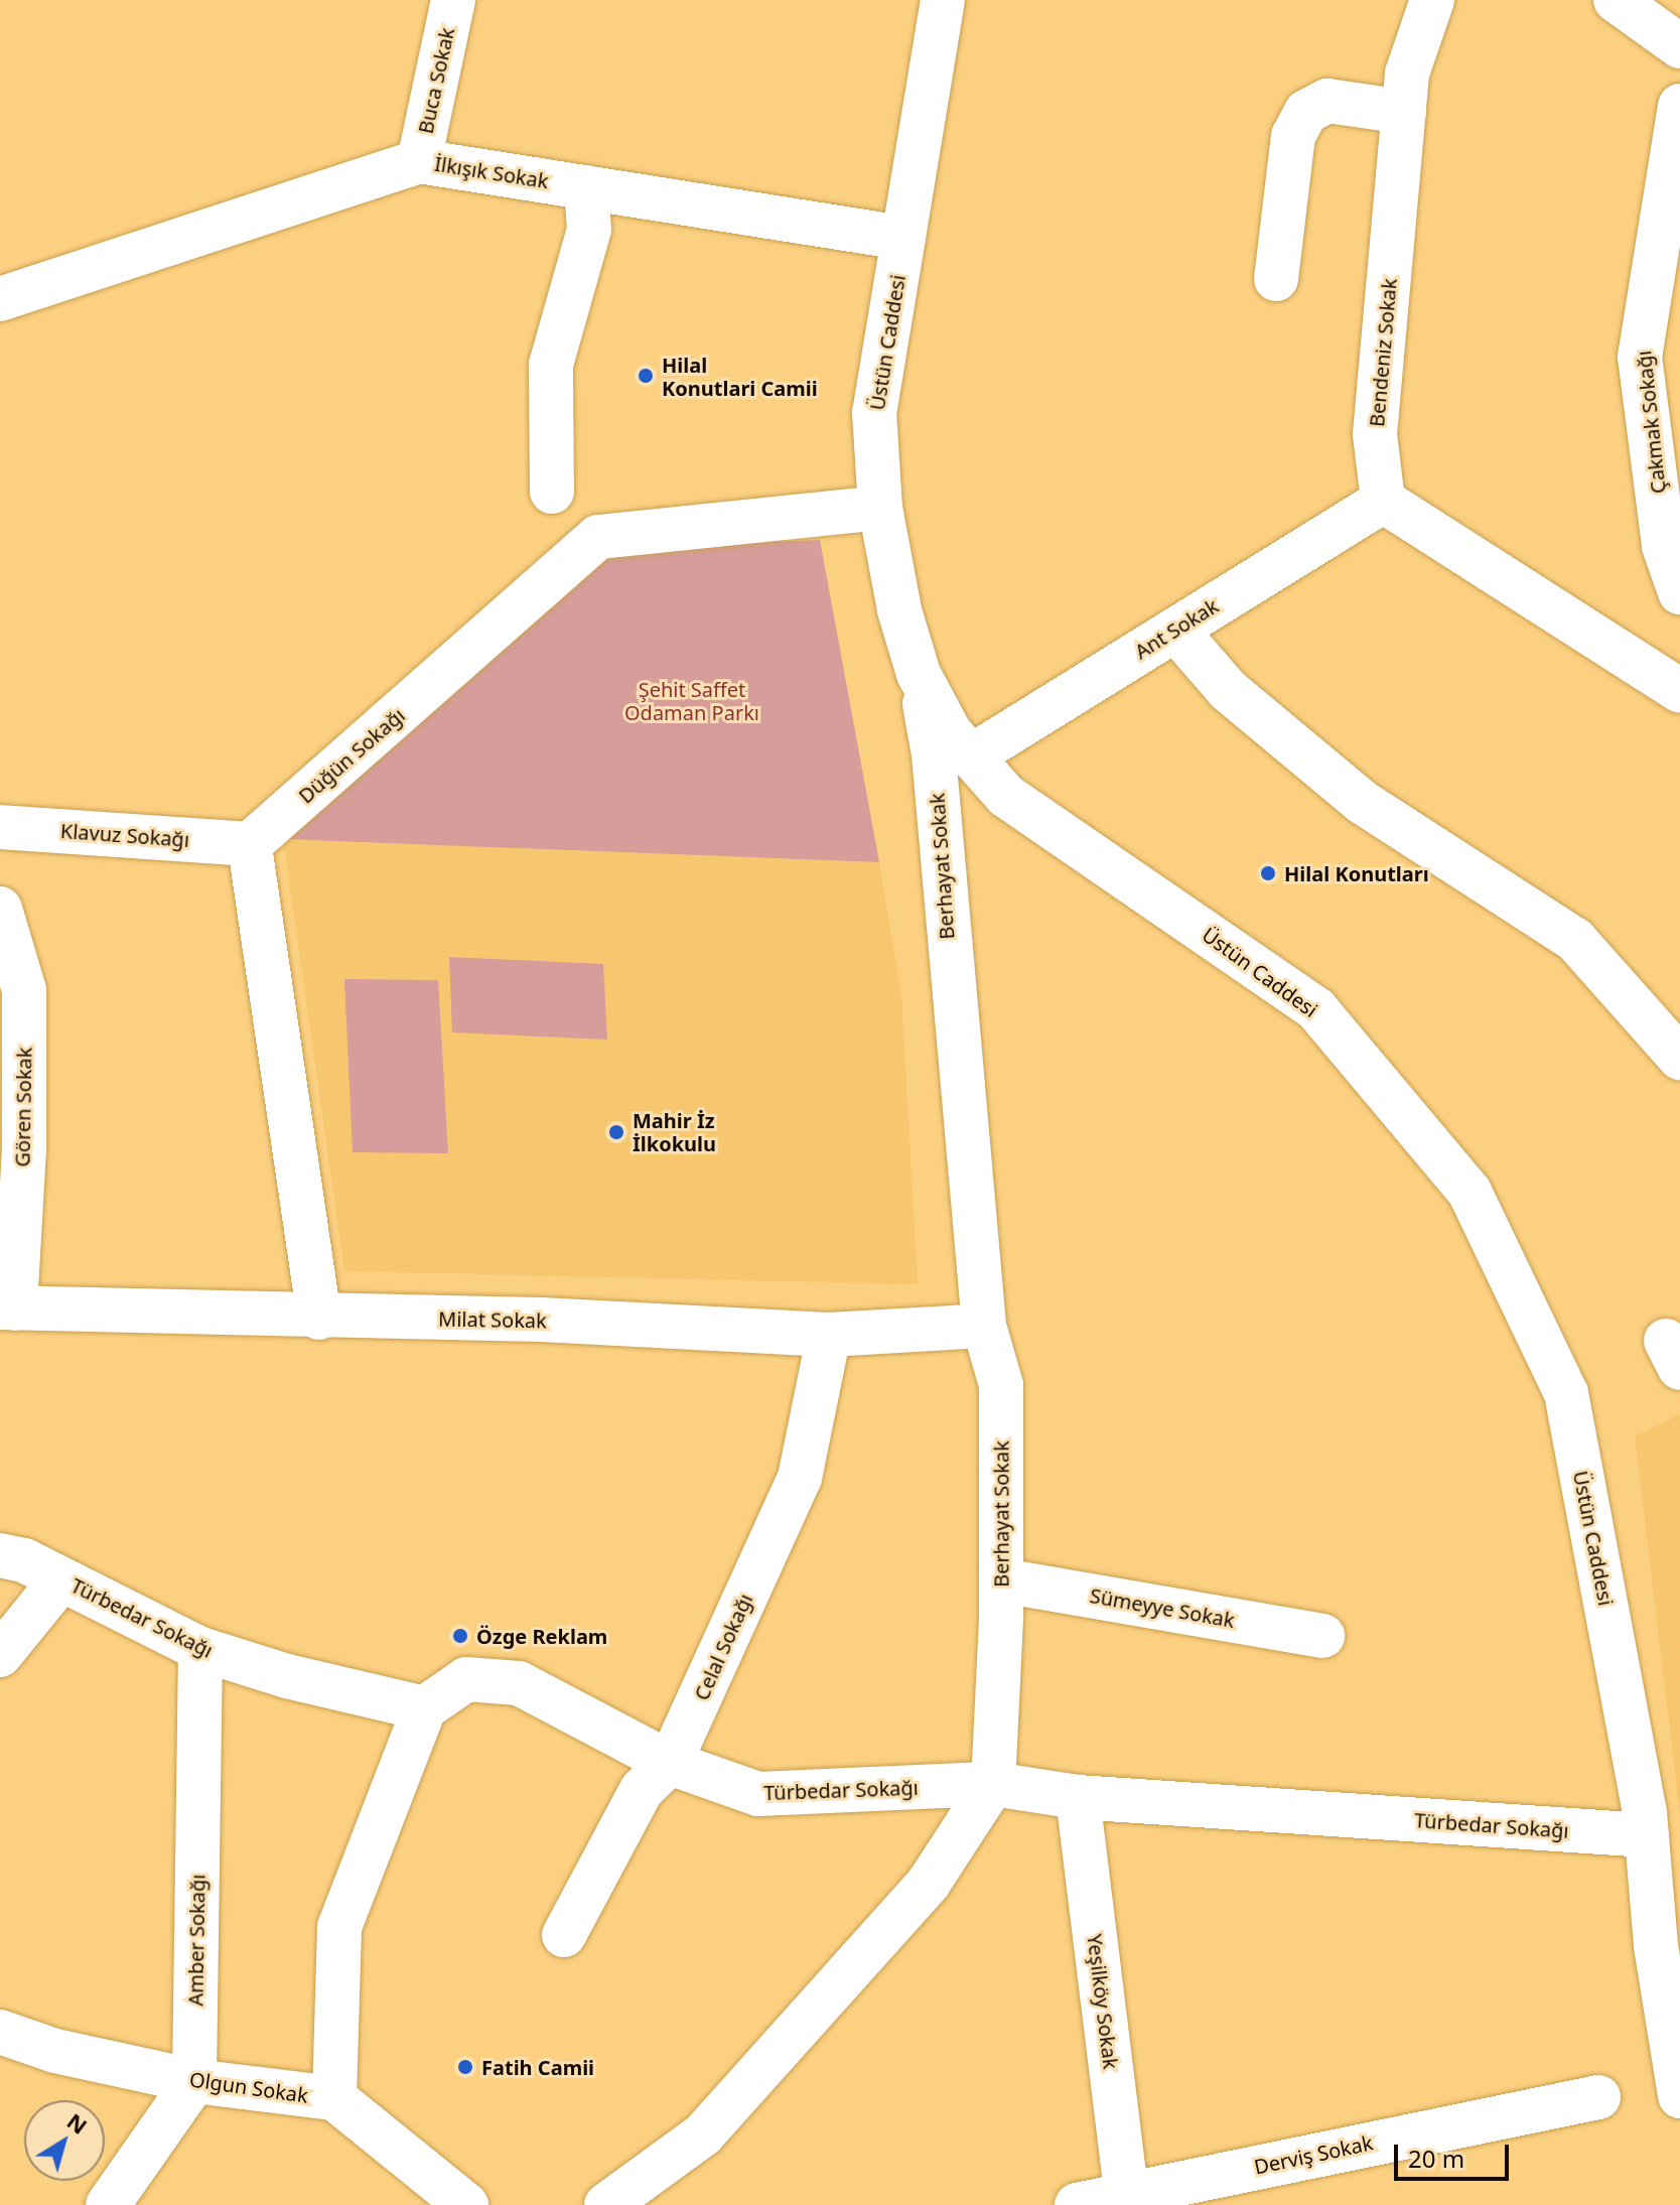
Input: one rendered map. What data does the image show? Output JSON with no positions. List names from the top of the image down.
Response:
{
  "streets": {
    "street": [
      "Buca Sokak",
      "İlkışık Sokak",
      "Üstün Caddesi",
      "Bendeniz Sokak",
      "Çakmak Sokağı",
      "Ant Sokak",
      "Düğün Sokağı",
      "Klavuz Sokağı",
      "Berhayat Sokak",
      "Gören Sokak",
      "Milat Sokak",
      "Sümeyye Sokak",
      "Türbedar Sokağı",
      "Celal Sokağı",
      "Amber Sokağı",
      "Yeşilköy Sokak",
      "Olgun Sokak",
      "Derviş Sokak"
    ]
  },
  "crossings": [
    ["Buca Sokak", "İlkışık Sokak"],
    ["İlkışık Sokak", "Üstün Caddesi"],
    ["Üstün Caddesi", "Ant Sokak"],
    ["Üstün Caddesi", "Düğün Sokağı"],
    ["Üstün Caddesi", "Berhayat Sokak"],
    ["Üstün Caddesi", "Türbedar Sokağı"],
    ["Bendeniz Sokak", "Ant Sokak"],
    ["Düğün Sokağı", "Klavuz Sokağı"],
    ["Berhayat Sokak", "Milat Sokak"],
    ["Berhayat Sokak", "Sümeyye Sokak"],
    ["Berhayat Sokak", "Türbedar Sokağı"],
    ["Gören Sokak", "Milat Sokak"],
    ["Milat Sokak", "Celal Sokağı"],
    ["Türbedar Sokağı", "Celal Sokağı"],
    ["Türbedar Sokağı", "Amber Sokağı"],
    ["Türbedar Sokağı", "Yeşilköy Sokak"],
    ["Amber Sokağı", "Olgun Sokak"],
    ["Yeşilköy Sokak", "Derviş Sokak"]
  ],
  "parks": ["Şehit Saffet Odaman Parkı"],
  "places": [
    "Hilal Konutlari Camii",
    "Hilal Konutları",
    "Mahir İz İlkokulu",
    "Özge Reklam",
    "Fatih Camii"
  ],
  "scale_bar": "20 m",
  "north": "top right"
}
